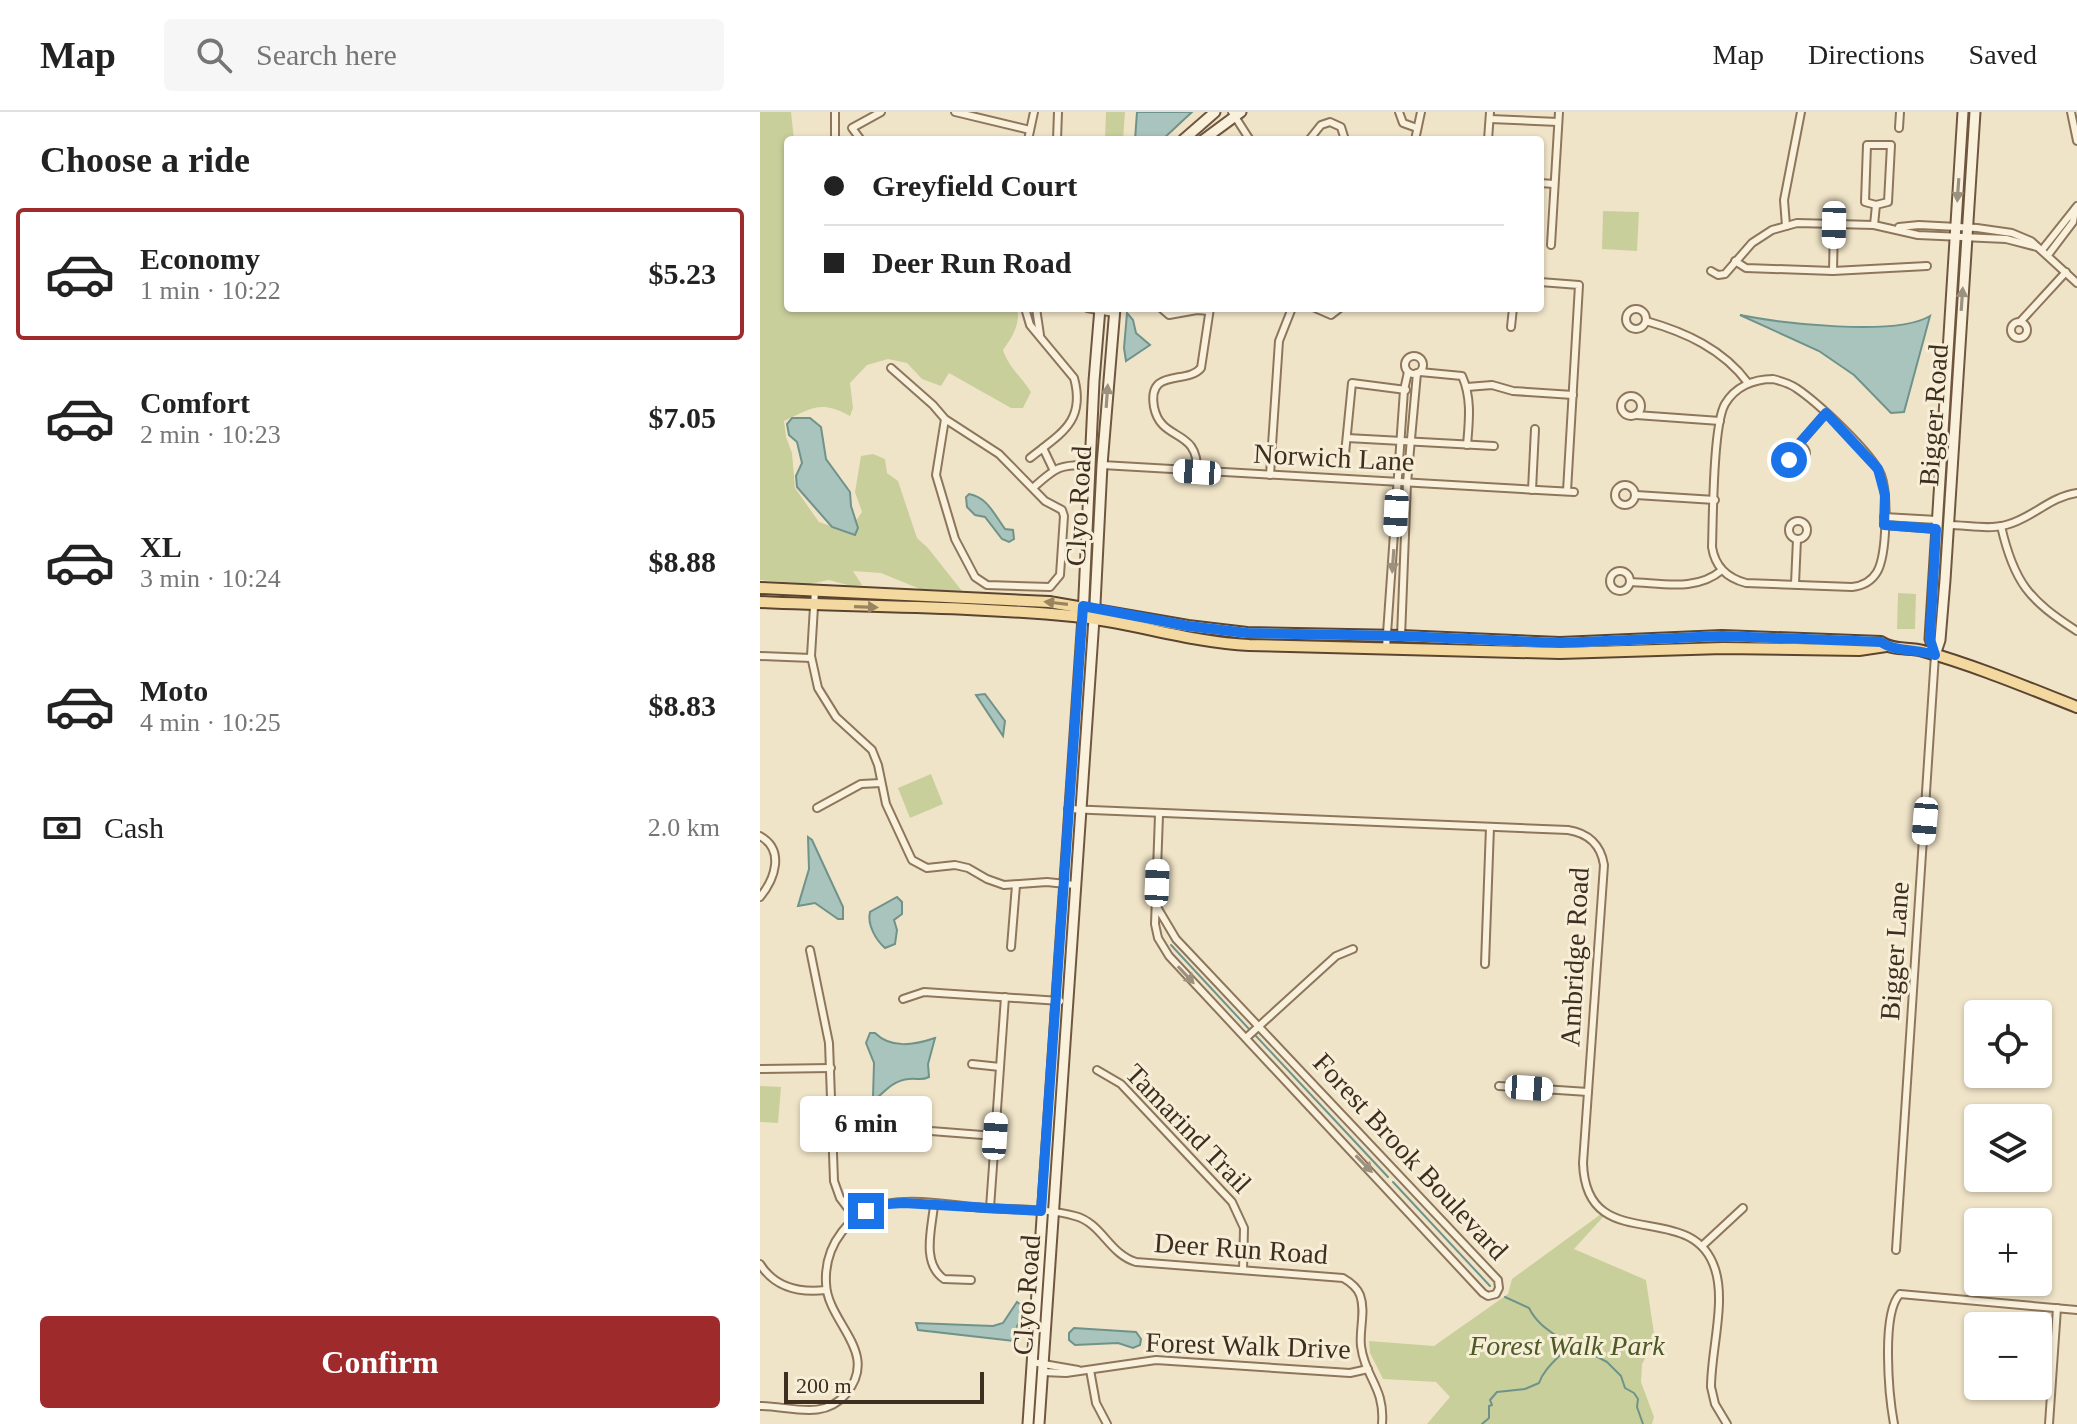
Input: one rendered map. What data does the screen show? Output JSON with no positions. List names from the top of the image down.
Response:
{
  "streets": {
    "street": [
      "Bigger Road",
      "Norwich Lane",
      "Clyo Road",
      "Bigger Lane",
      "Ambridge Road",
      "Tamarind Trail",
      "Forest Brook Boulevard",
      "Deer Run Road",
      "Forest Walk Drive"
    ]
  },
  "crossings": [
    ["Bigger Road", "Bigger Lane"],
    ["Norwich Lane", "Clyo Road"],
    ["Clyo Road", "Ambridge Road"],
    ["Clyo Road", "Deer Run Road"],
    ["Clyo Road", "Forest Walk Drive"],
    ["Ambridge Road", "Forest Brook Boulevard"],
    ["Tamarind Trail", "Deer Run Road"],
    ["Deer Run Road", "Forest Walk Drive"]
  ],
  "parks": ["Forest Walk Park"],
  "scale_bar": "200 m",
  "page": {
    "header": "Map",
    "search": "Search here",
    "nav": ["Map", "Directions", "Saved"],
    "heading": "Choose a ride",
    "banner": ["Greyfield Court", "Deer Run Road"],
    "list": [
      {
        "name": "Economy",
        "note": "1 min · 10:22",
        "value": "$5.23"
      },
      {
        "name": "Comfort",
        "note": "2 min · 10:23",
        "value": "$7.05"
      },
      {
        "name": "XL",
        "note": "3 min · 10:24",
        "value": "$8.88"
      },
      {
        "name": "Moto",
        "note": "4 min · 10:25",
        "value": "$8.83"
      }
    ],
    "pay": ["Cash", "2.0 km"],
    "map_buttons": ["+", "−"],
    "bubble": "6 min",
    "buttons": "Confirm",
    "scale": "200 m"
  }
}
